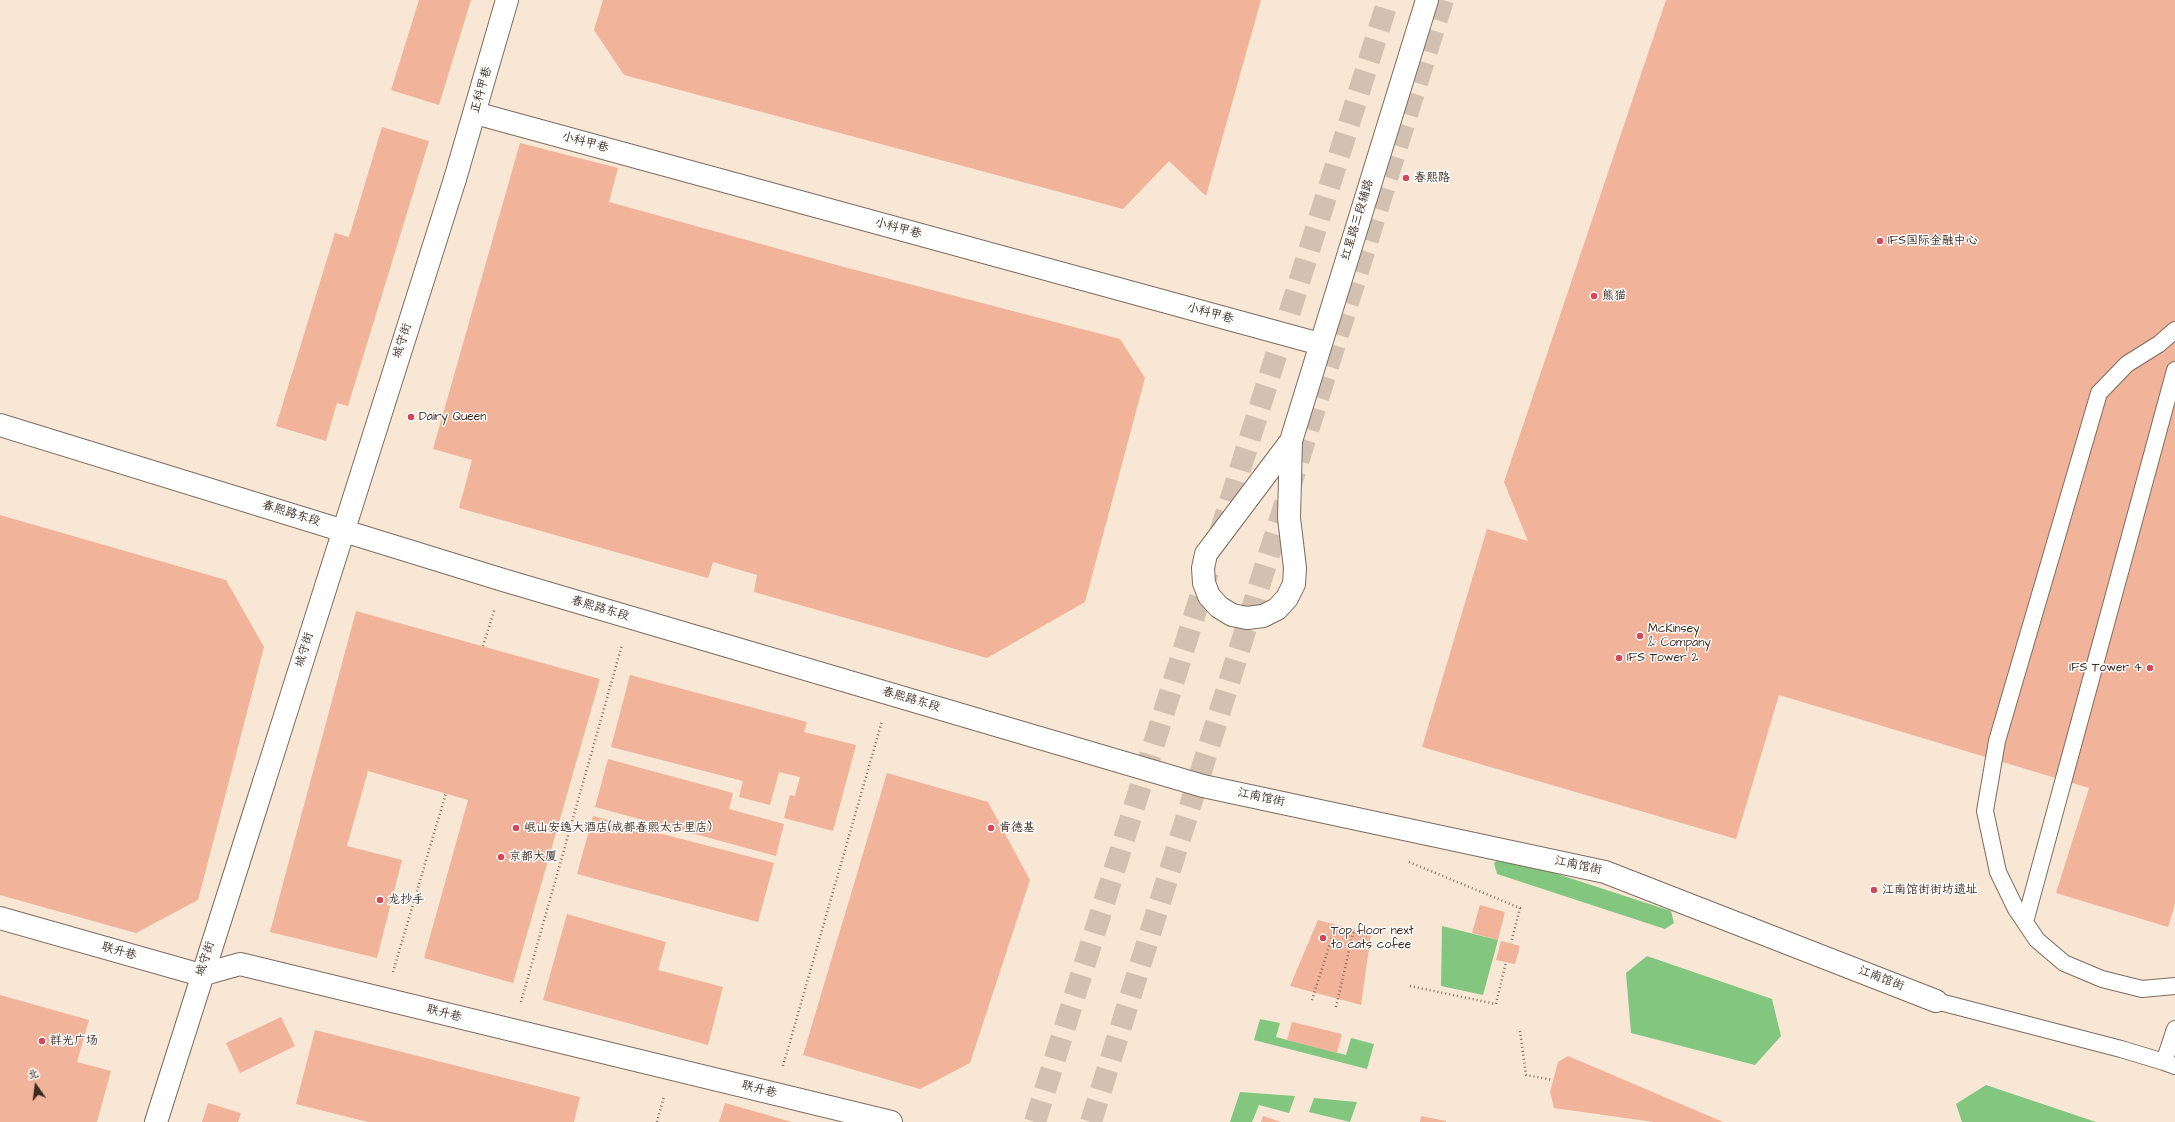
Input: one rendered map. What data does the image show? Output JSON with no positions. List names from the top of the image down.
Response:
{
  "streets": {
    "street": [
      "正科甲巷",
      "小科甲巷",
      "红星路三段辅路",
      "城守街",
      "春熙路东段",
      "江南馆街",
      "联升巷"
    ]
  },
  "crossings": [
    ["正科甲巷", "小科甲巷"],
    ["正科甲巷", "城守街"],
    ["小科甲巷", "红星路三段辅路"],
    ["城守街", "春熙路东段"],
    ["城守街", "联升巷"],
    ["春熙路东段", "江南馆街"]
  ],
  "places": [
    "春熙路",
    "IFS国际金融中心",
    "熊猫",
    "Dairy Queen",
    "McKinsey & Company",
    "IFS Tower 2",
    "IFS Tower 4",
    "岷山安逸大酒店(成都春熙太古里店)",
    "肯德基",
    "京都大厦",
    "江南馆街街坊遗址",
    "龙抄手",
    "Top floor next to cats cofee",
    "群光广场"
  ],
  "north": "top"
}
